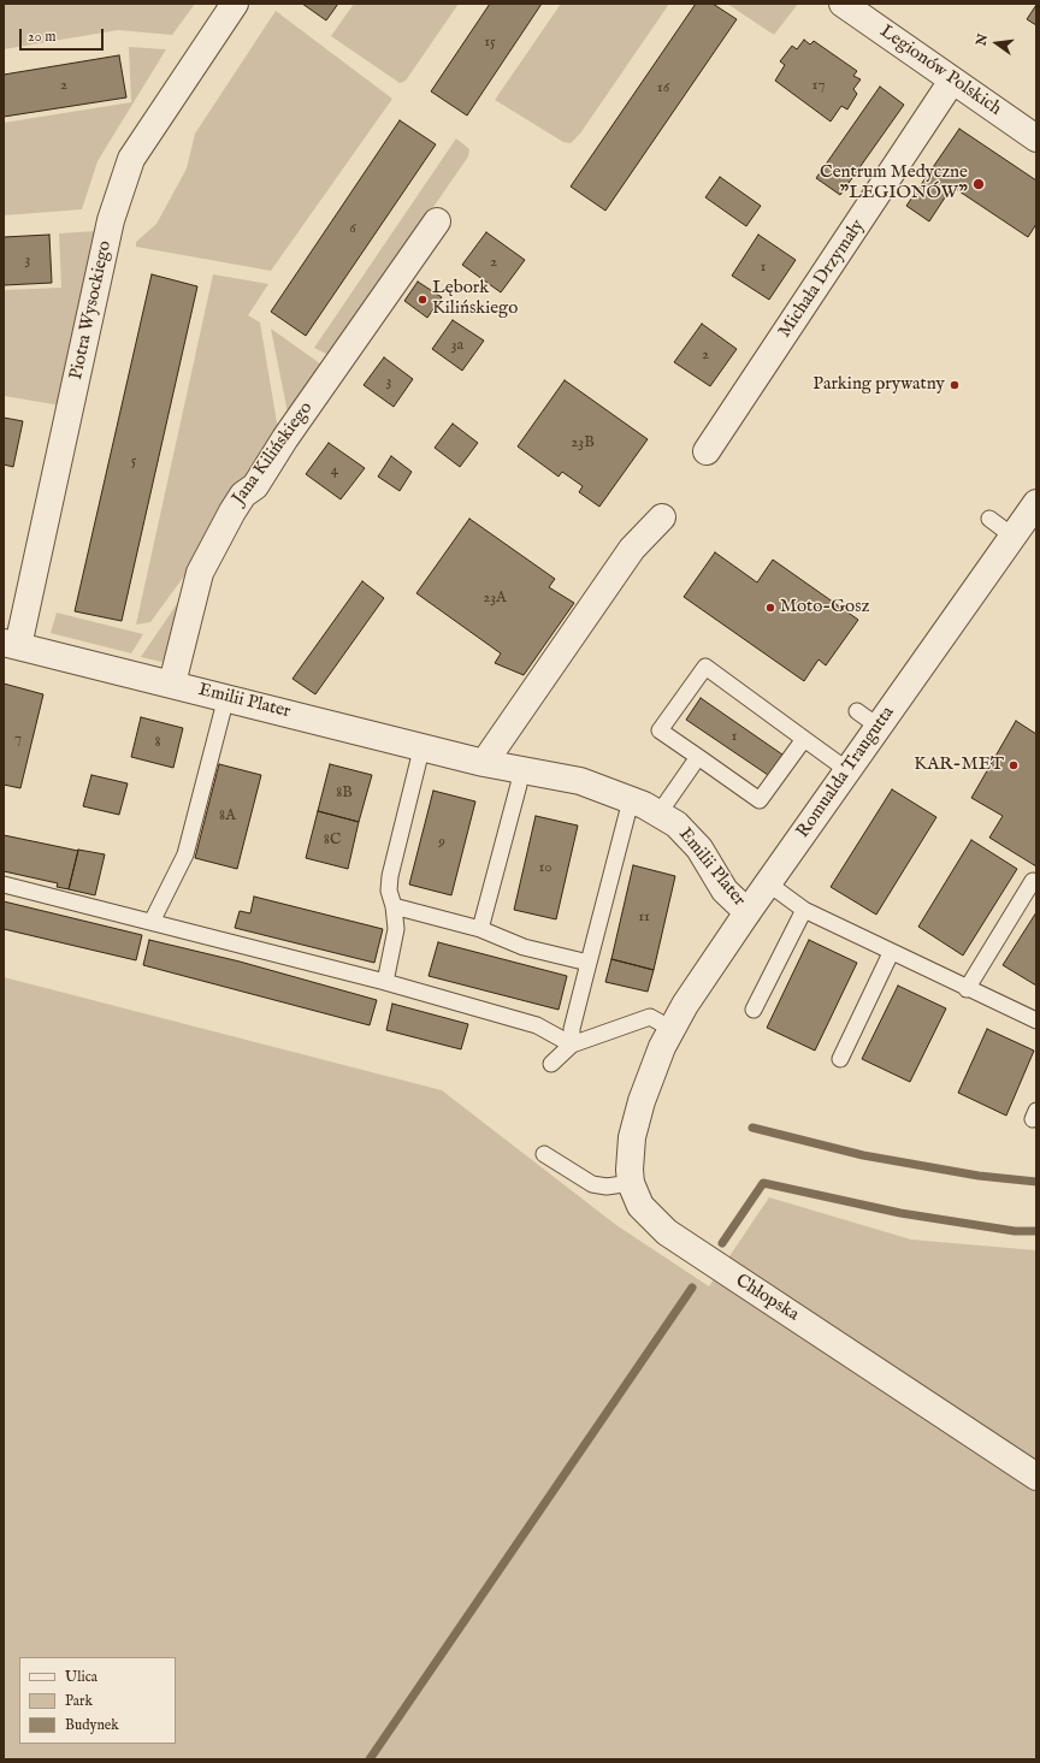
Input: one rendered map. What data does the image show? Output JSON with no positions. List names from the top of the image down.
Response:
{
  "streets": {
    "street": [
      "Legionów Polskich",
      "Michała Drzymały",
      "Piotra Wysockiego",
      "Jana Kilińskiego",
      "Emilii Plater",
      "Romualda Traugutta",
      "Chłopska"
    ]
  },
  "crossings": [
    ["Legionów Polskich", "Michała Drzymały"],
    ["Piotra Wysockiego", "Emilii Plater"],
    ["Jana Kilińskiego", "Emilii Plater"],
    ["Emilii Plater", "Romualda Traugutta"],
    ["Romualda Traugutta", "Chłopska"]
  ],
  "places": [
    "Centrum Medyczne \"LEGIONÓW\"",
    "Lębork Kilińskiego",
    "Parking prywatny",
    "Moto-Gosz",
    "KAR-MET"
  ],
  "house_numbers": [
    "15",
    "2",
    "17",
    "16",
    "6",
    "3",
    "2",
    "1",
    "3a",
    "2",
    "3",
    "23B",
    "5",
    "4",
    "23A",
    "1",
    "7",
    "8",
    "8B",
    "8A",
    "8C",
    "9",
    "10",
    "11"
  ],
  "legend": ["Ulica", "Park", "Budynek"],
  "scale_bar": "20 m",
  "north": "left"
}
